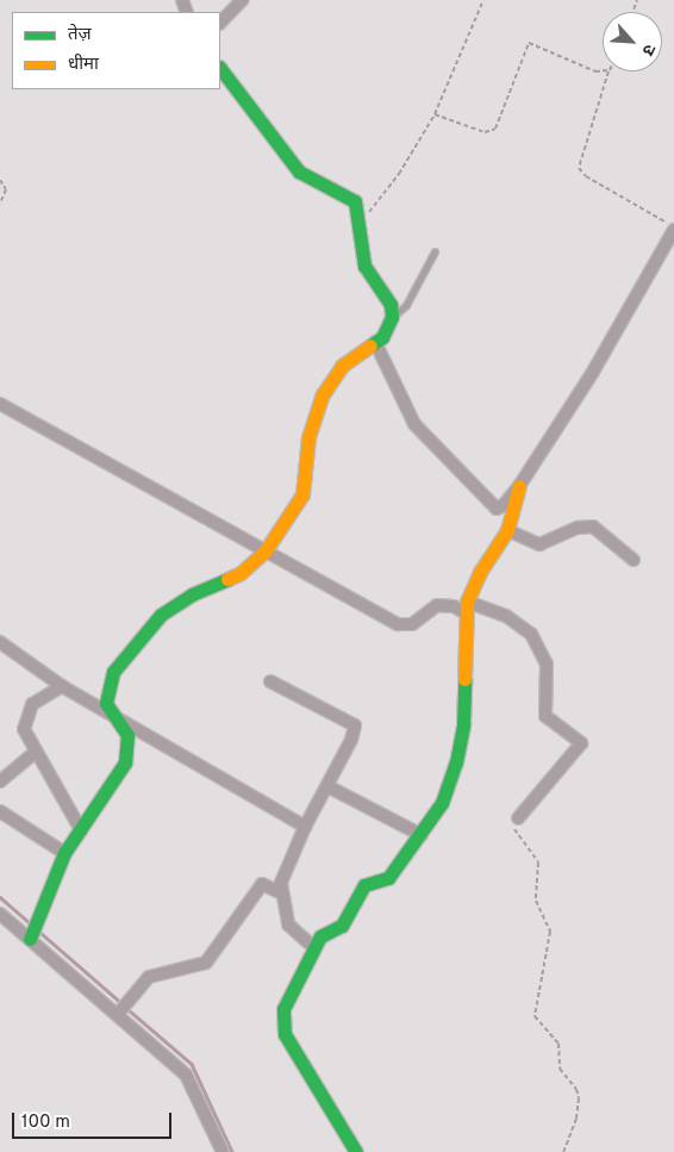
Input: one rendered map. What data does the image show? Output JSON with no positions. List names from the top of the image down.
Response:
{
  "legend": ["तेज़", "धीमा"],
  "scale_bar": "100 m",
  "north": "bottom right"
}
